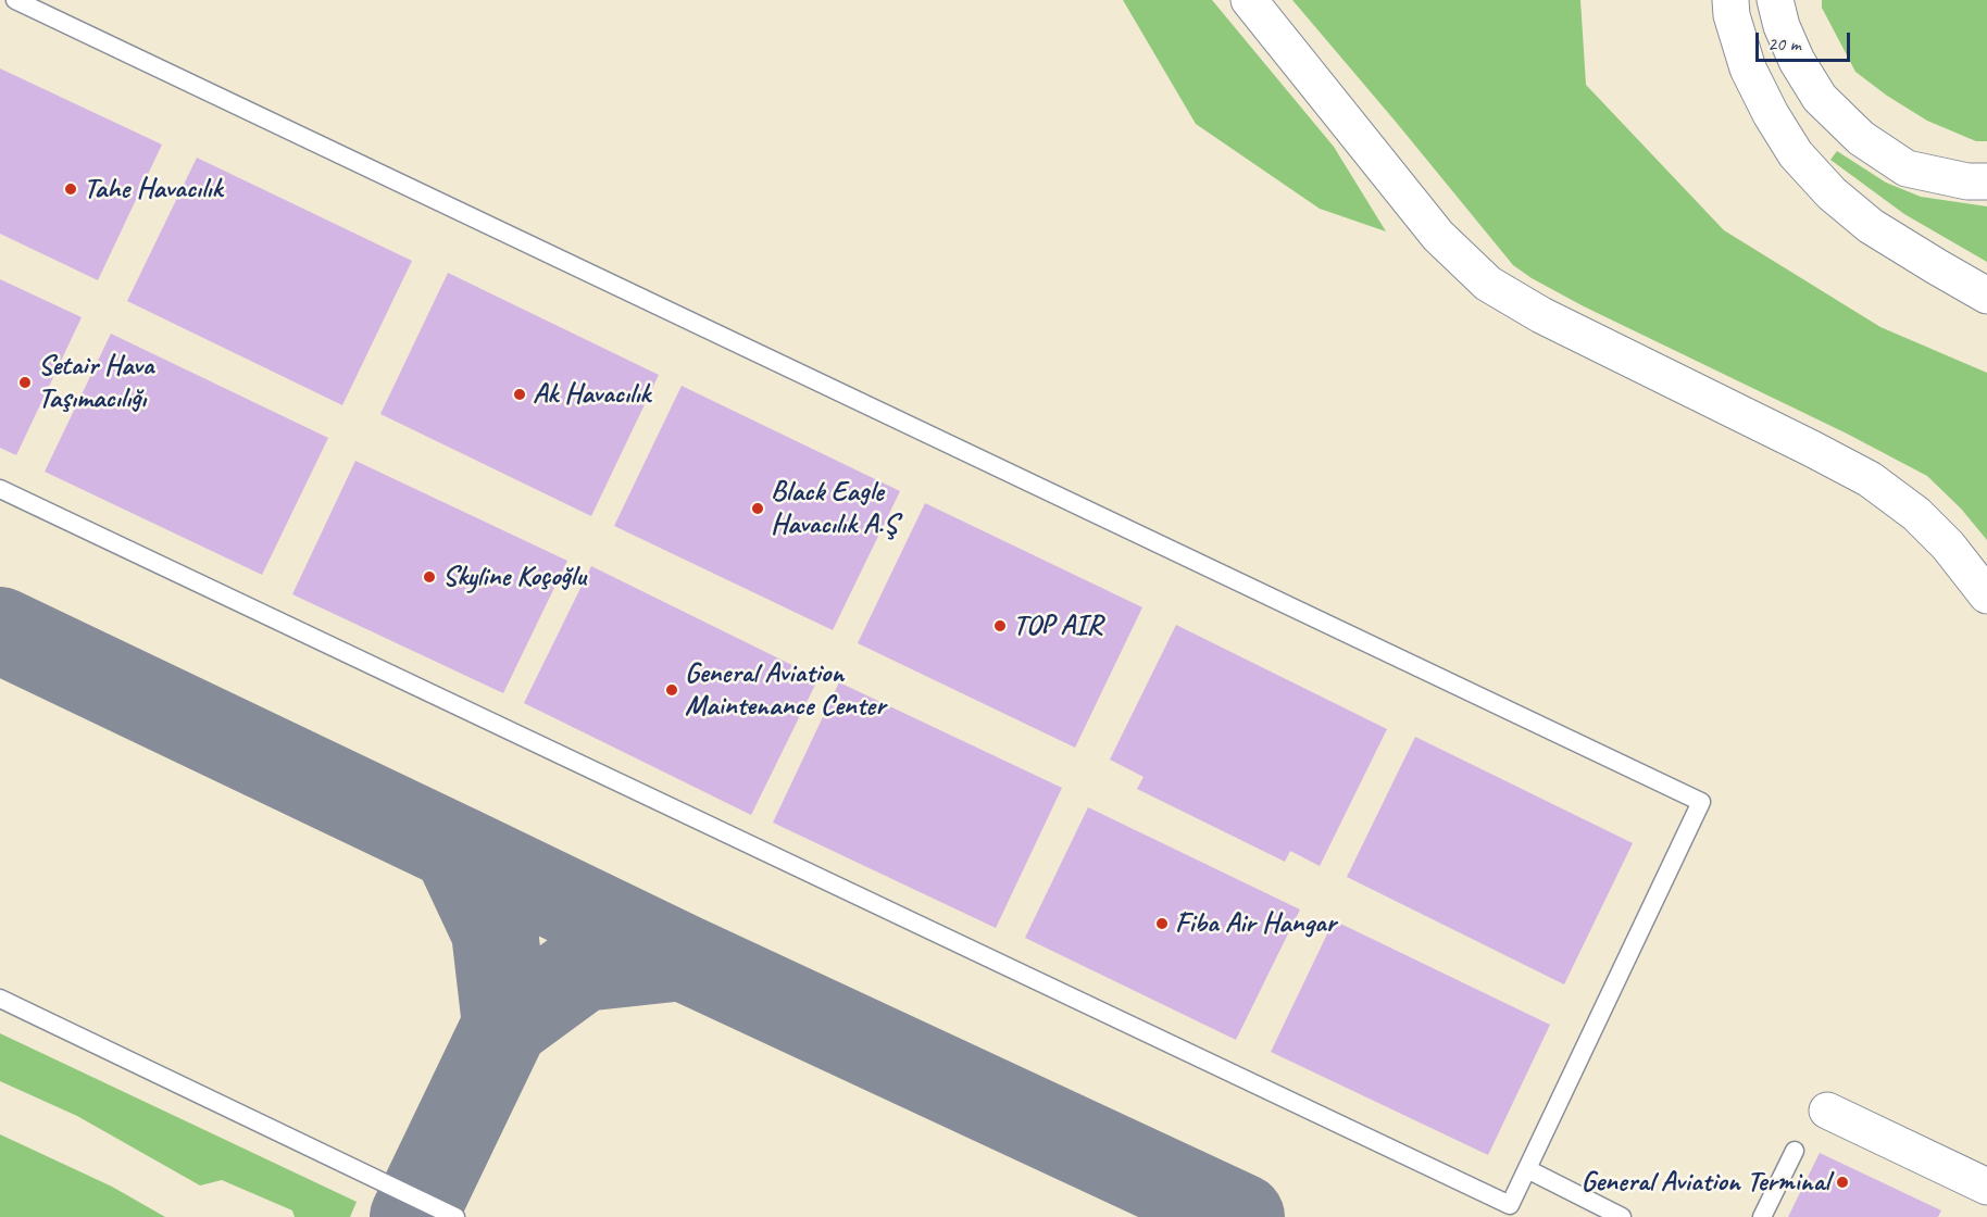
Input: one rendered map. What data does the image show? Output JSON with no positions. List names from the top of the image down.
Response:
{
  "places": [
    "Tahe Havacılık",
    "Setair Hava Taşımacılığı",
    "Ak Havacılık",
    "Black Eagle Havacılık A.Ş",
    "Skyline Koçoğlu",
    "TOP AIR",
    "General Aviation Maintenance Center",
    "Fiba Air Hangar",
    "General Aviation Terminal"
  ],
  "scale_bar": "20 m"
}
